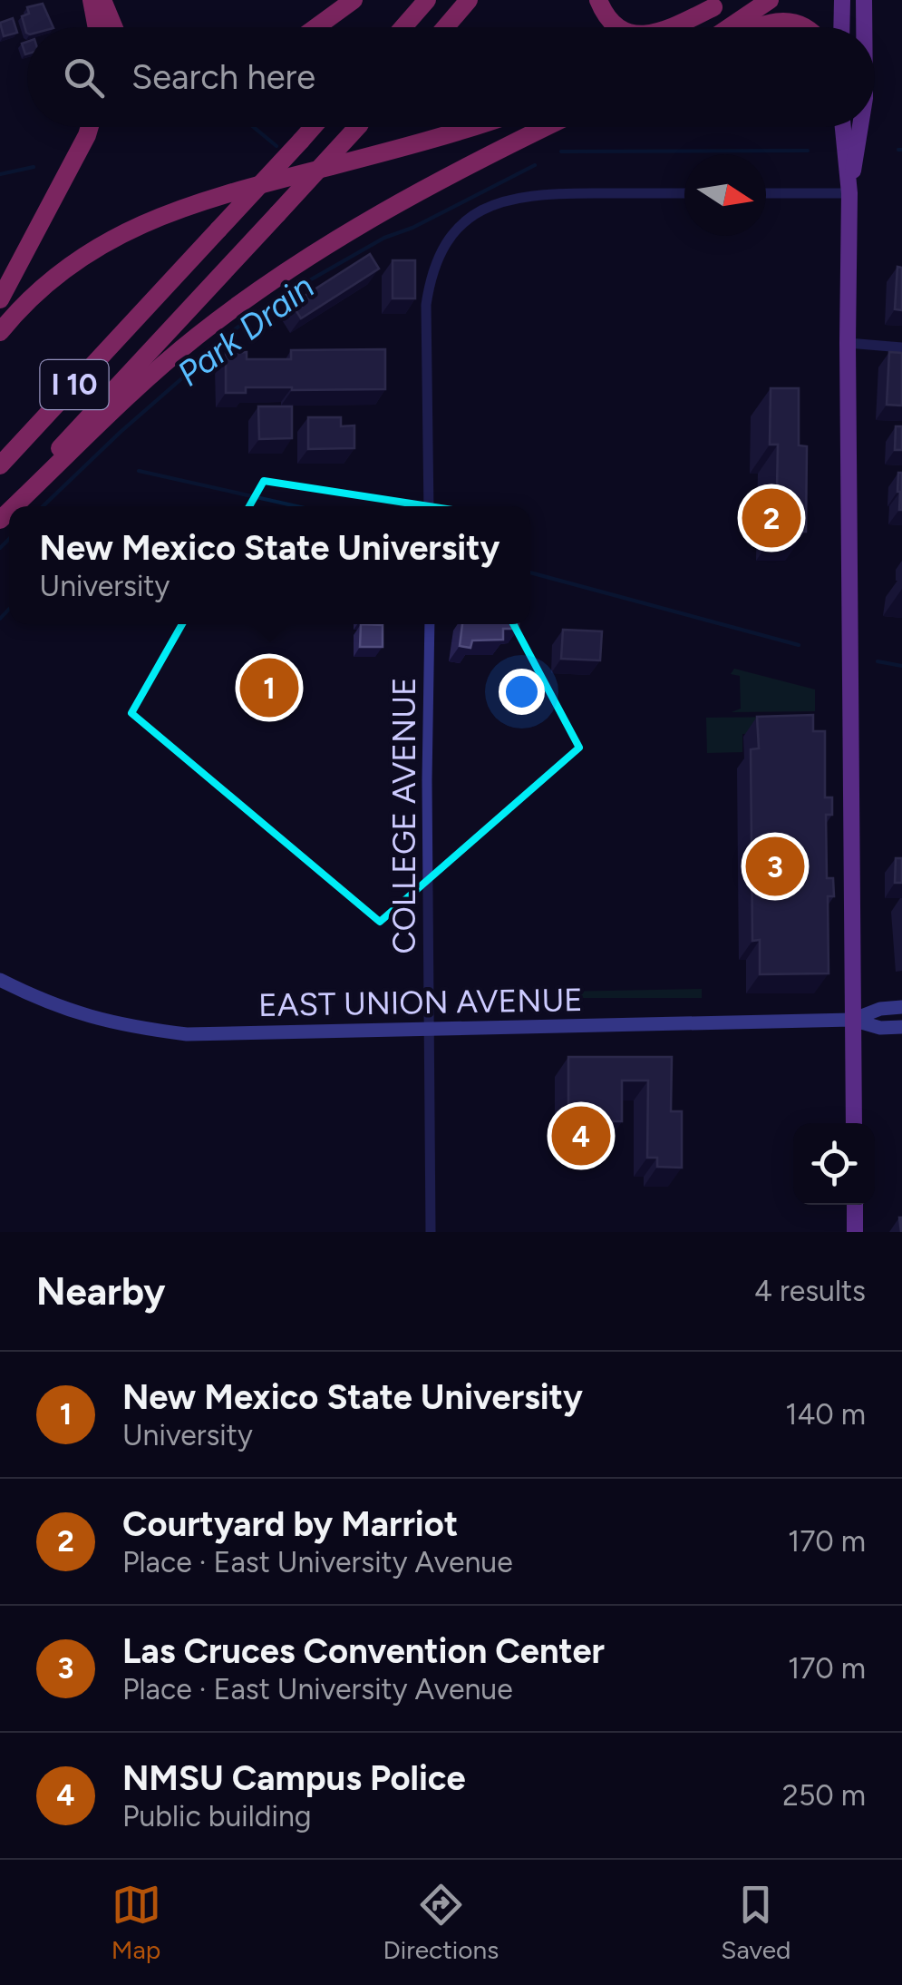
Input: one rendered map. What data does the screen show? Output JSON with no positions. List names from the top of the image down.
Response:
{
  "streets": {
    "highway": ["I 10"],
    "street": ["COLLEGE AVENUE", "EAST UNION AVENUE"]
  },
  "crossings": [
    ["COLLEGE AVENUE", "EAST UNION AVENUE"]
  ],
  "water": ["Park Drain"],
  "north": "right",
  "page": {
    "search": "Search here",
    "pins": [
      "2",
      "1",
      "3",
      "4"
    ],
    "popup": ["New Mexico State University", "University"],
    "heading": ["Nearby", "4 results"],
    "list": [
      {
        "mark": "1",
        "name": "New Mexico State University",
        "note": "University",
        "value": "140 m"
      },
      {
        "mark": "2",
        "name": "Courtyard by Marriot",
        "note": "Place · East University Avenue",
        "value": "170 m"
      },
      {
        "mark": "3",
        "name": "Las Cruces Convention Center",
        "note": "Place · East University Avenue",
        "value": "170 m"
      },
      {
        "mark": "4",
        "name": "NMSU Campus Police",
        "note": "Public building",
        "value": "250 m"
      }
    ],
    "nav": ["Map", "Directions", "Saved"]
  }
}
